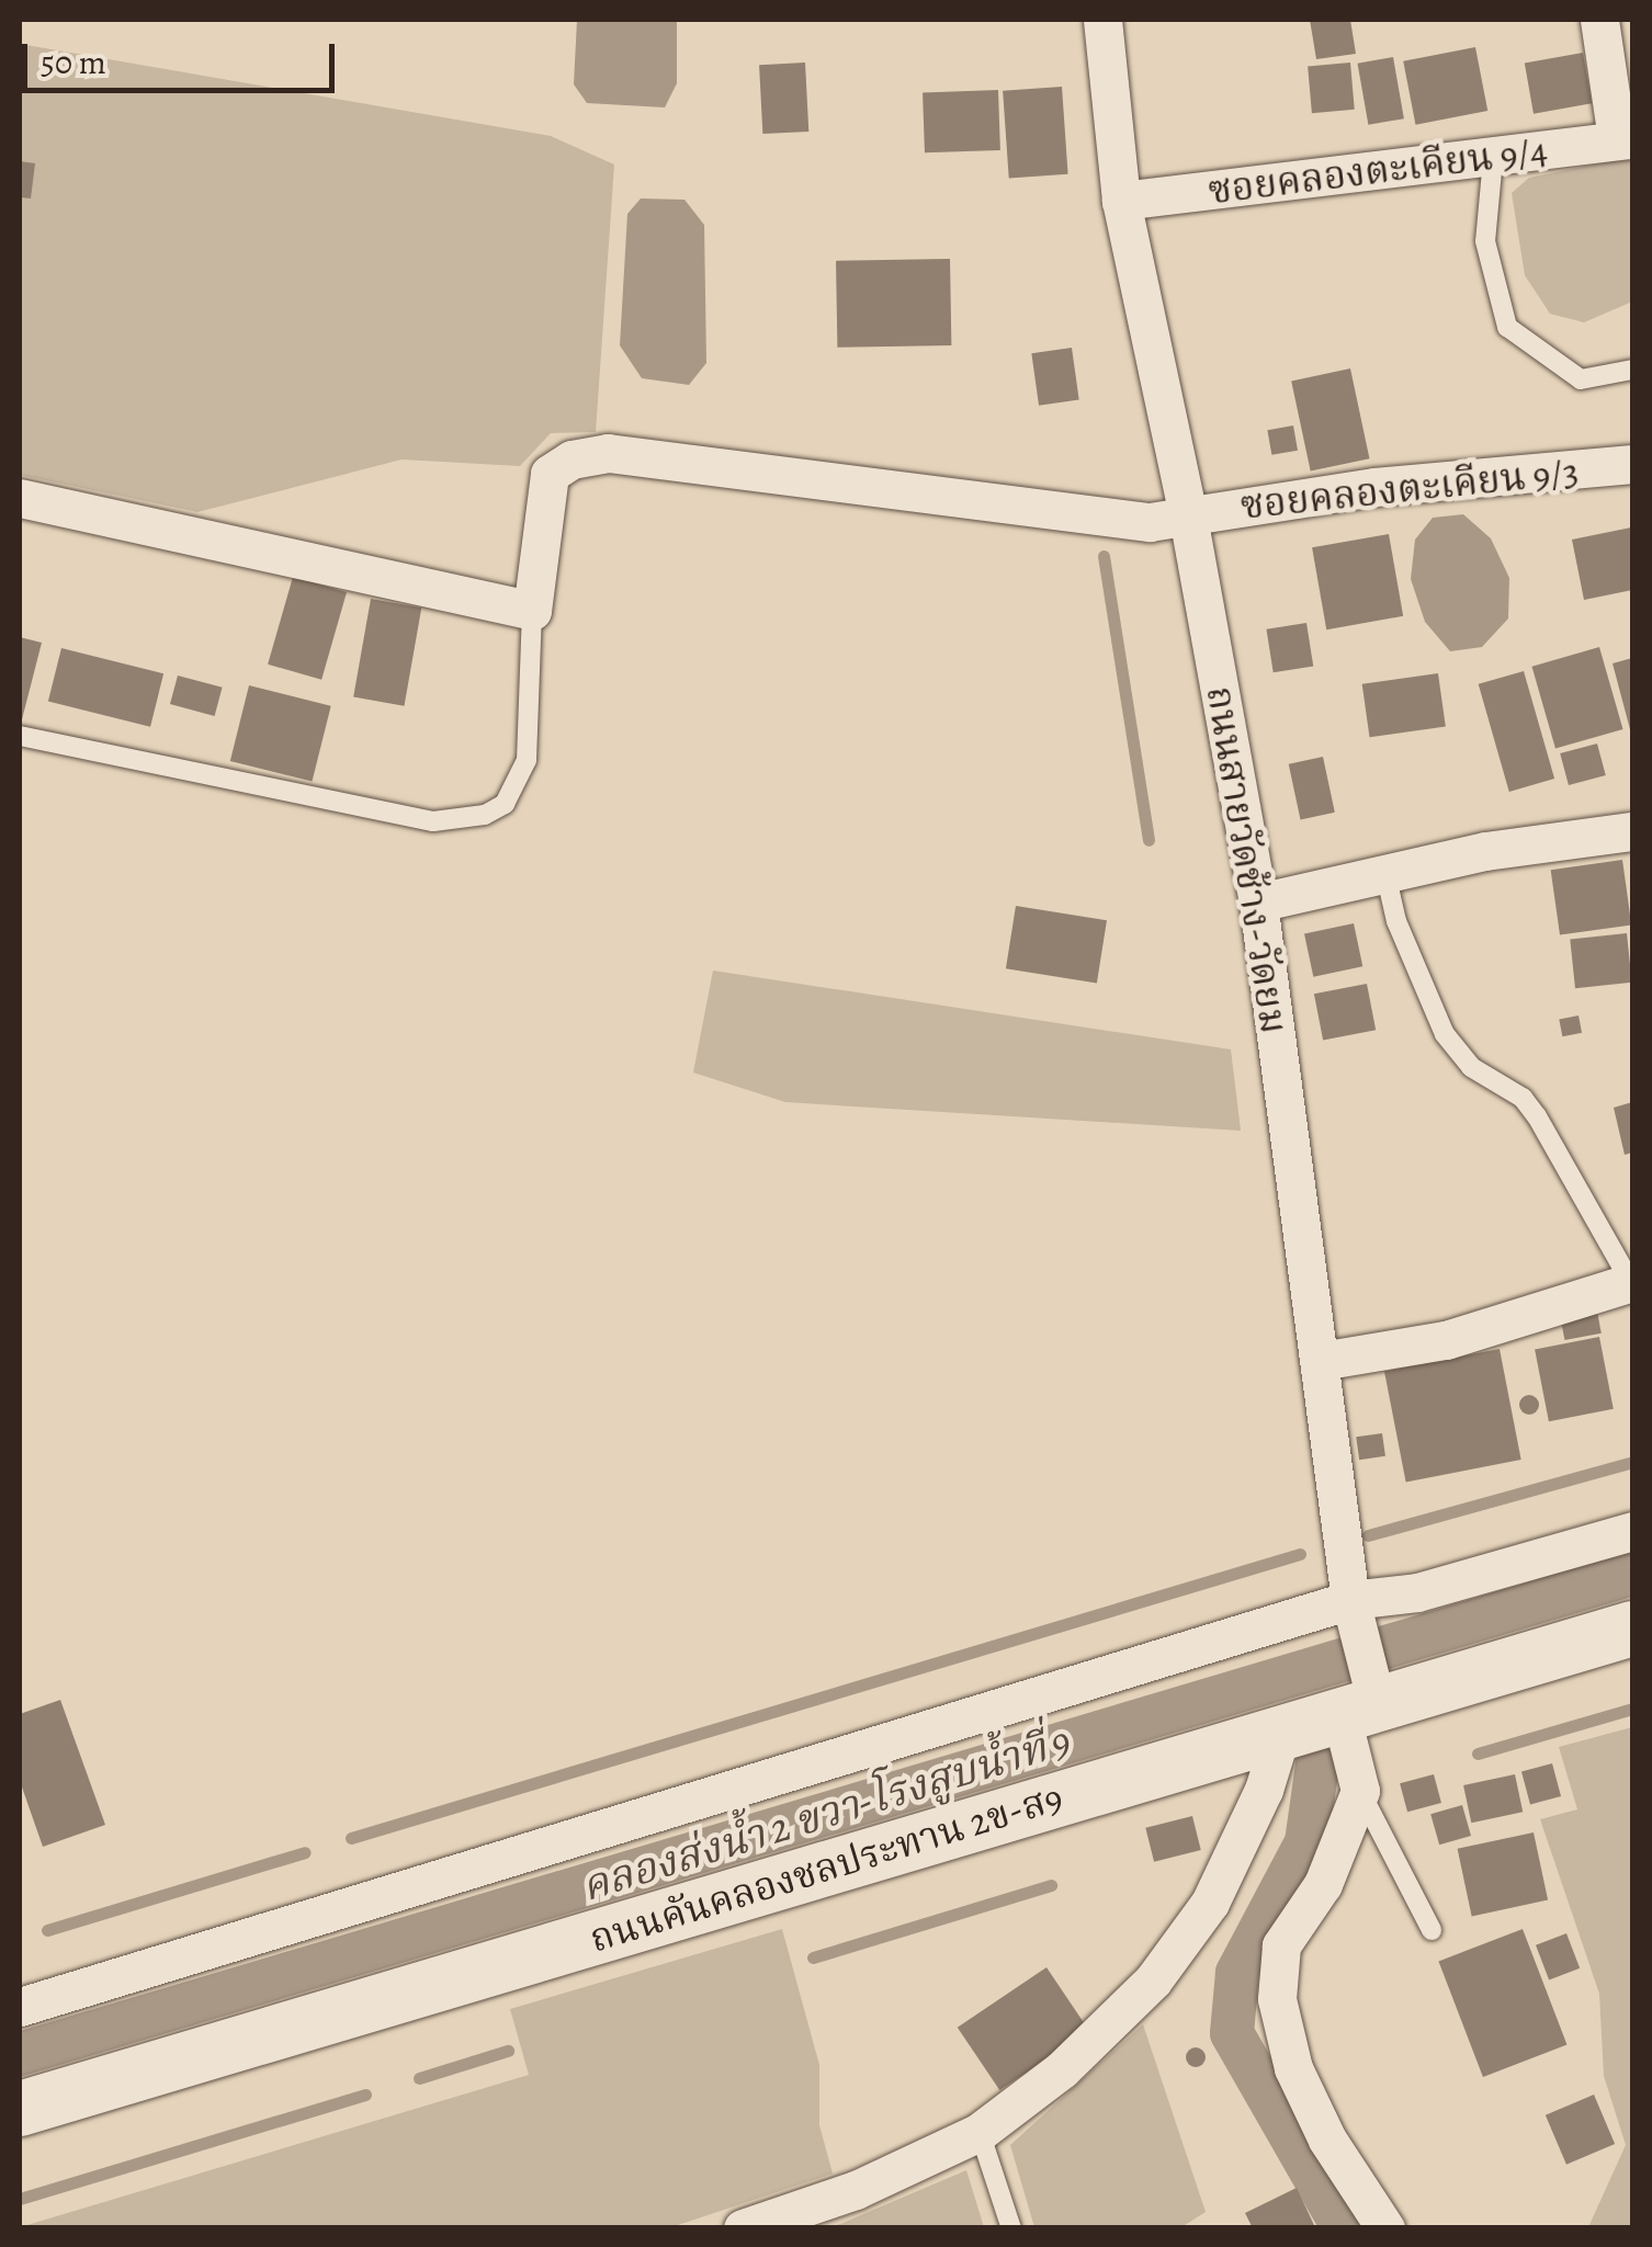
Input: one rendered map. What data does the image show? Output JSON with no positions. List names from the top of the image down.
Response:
{
  "streets": {
    "street": [
      "ซอยคลองตะเคียน 9/4",
      "ซอยคลองตะเคียน 9/3",
      "ถนนสายวัดช้าง-วัดยม",
      "ถนนคันคลองชลประทาน 2ข-ส9"
    ]
  },
  "crossings": [
    ["ซอยคลองตะเคียน 9/4", "ถนนสายวัดช้าง-วัดยม"],
    ["ซอยคลองตะเคียน 9/3", "ถนนสายวัดช้าง-วัดยม"],
    ["ถนนสายวัดช้าง-วัดยม", "ถนนคันคลองชลประทาน 2ข-ส9"]
  ],
  "water": ["คลองส่งน้ำ 2 ขวา-โรงสูบน้ำที่ 9"],
  "scale_bar": "50 m"
}
